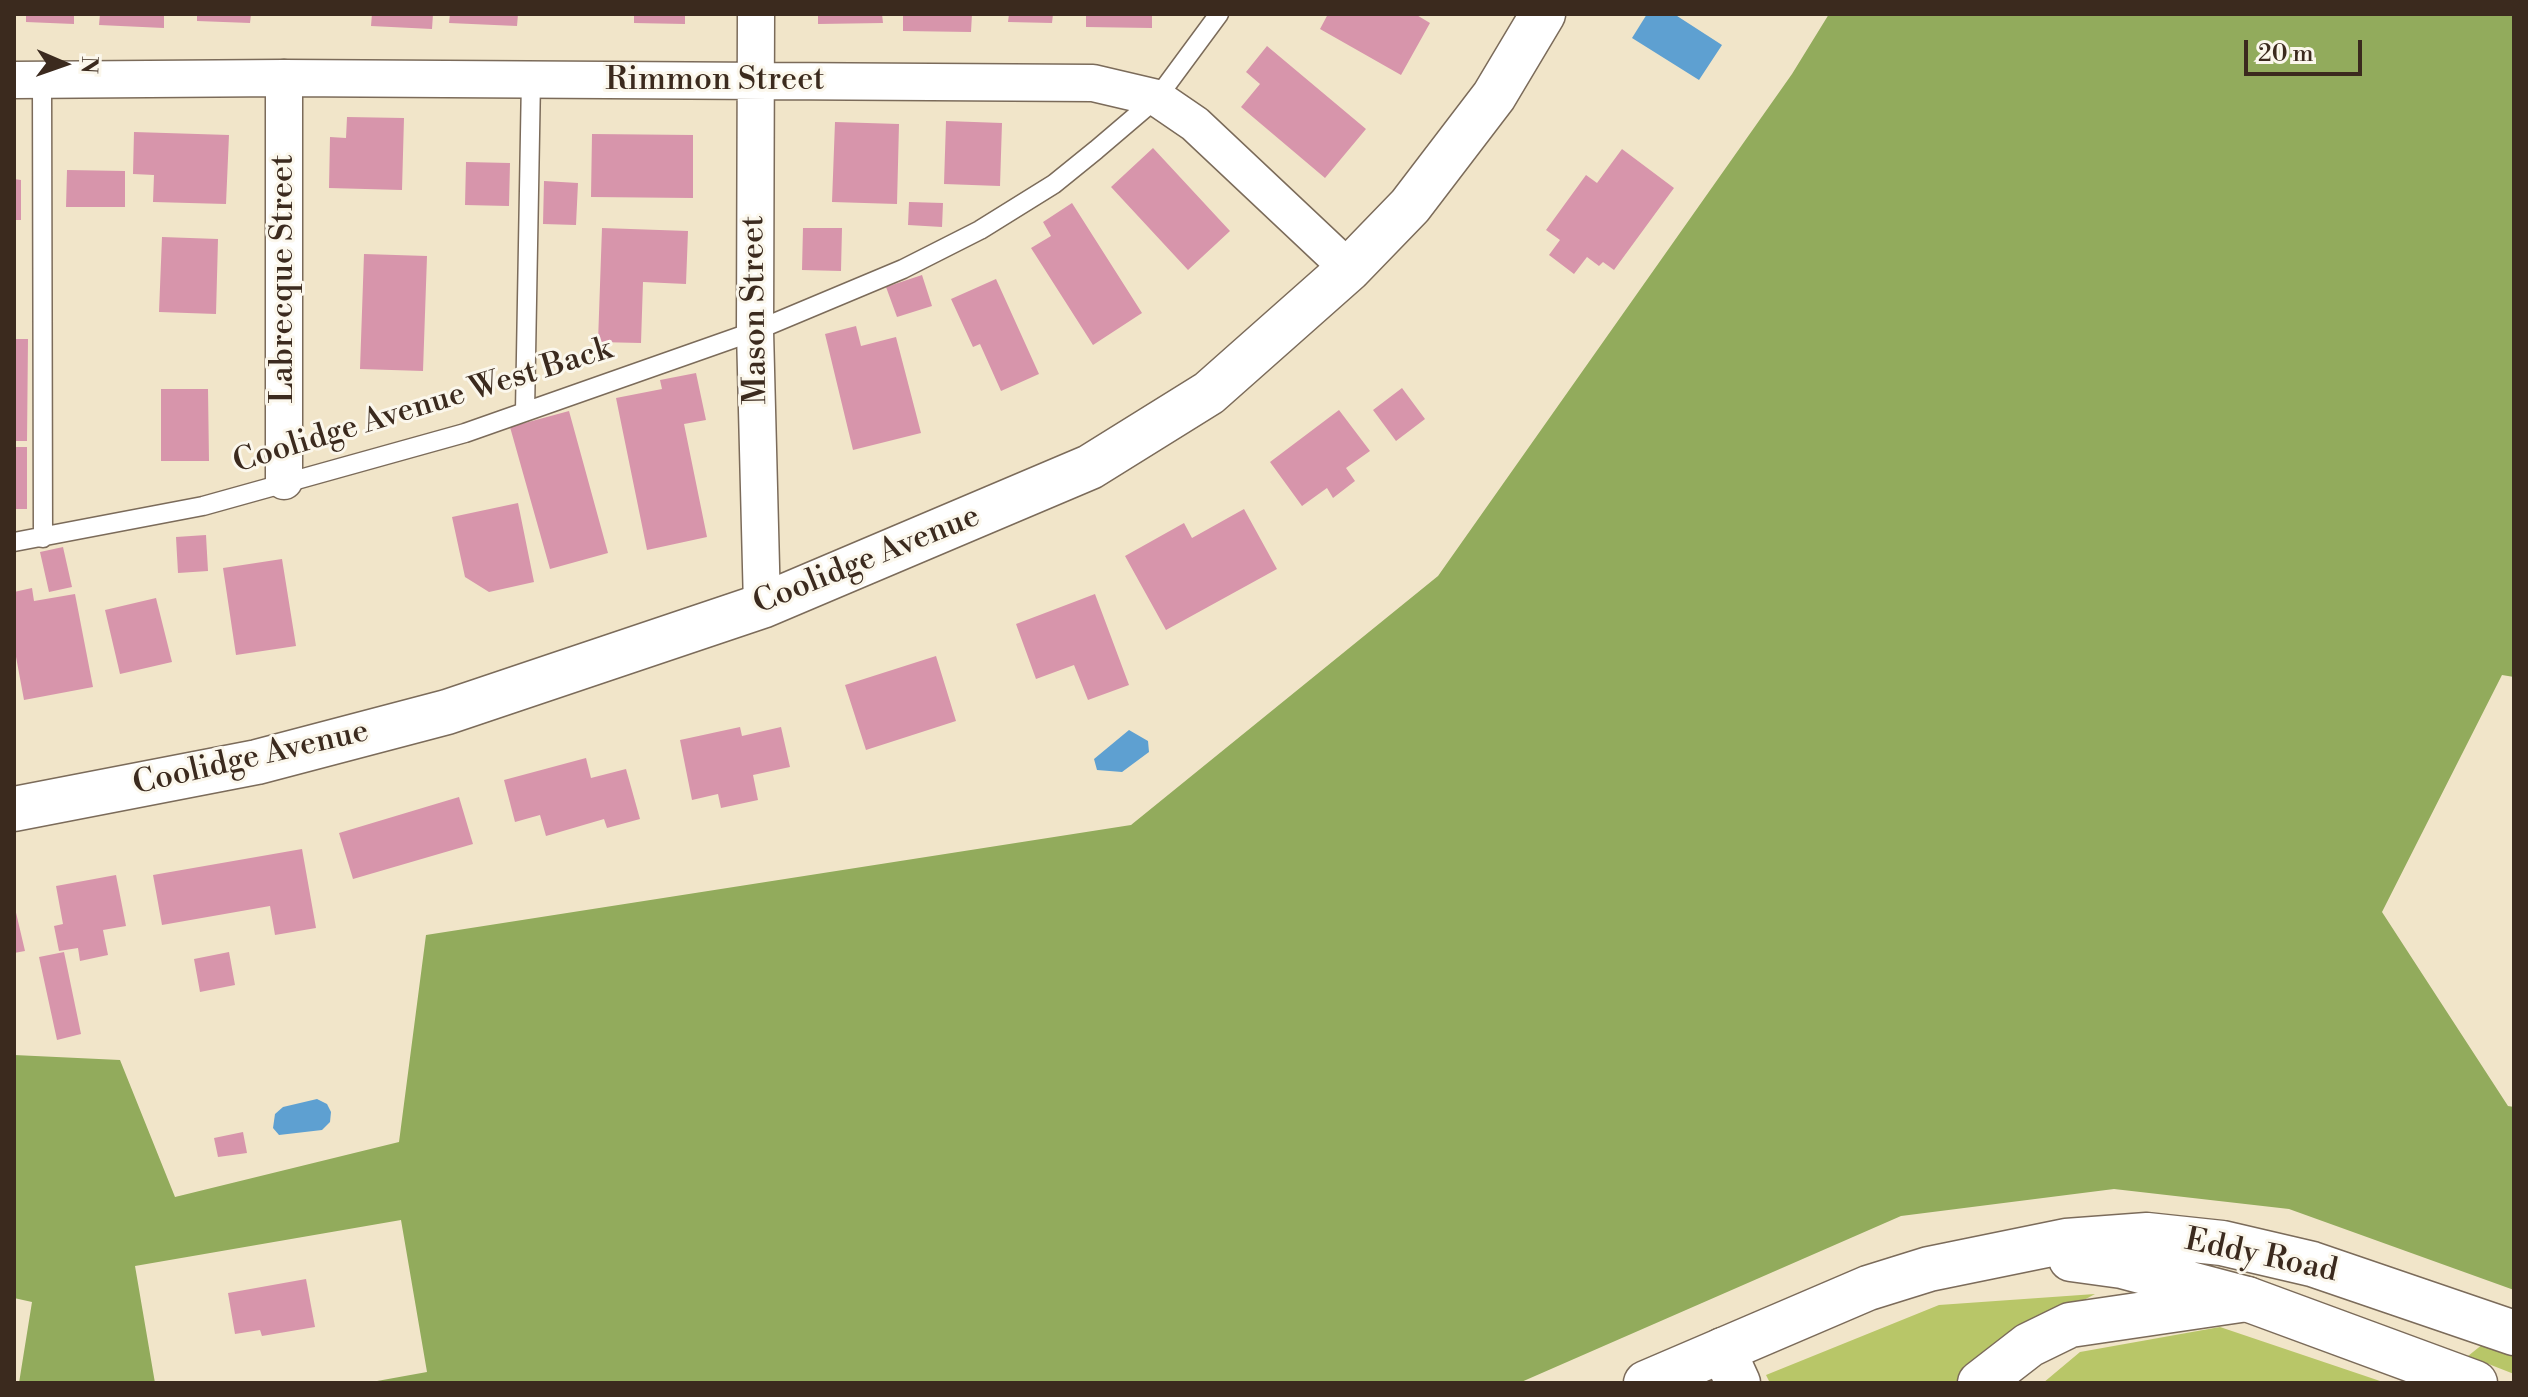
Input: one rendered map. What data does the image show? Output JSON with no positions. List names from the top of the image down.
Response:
{
  "streets": {
    "main road": ["Coolidge Avenue", "Eddy Road"],
    "street": ["Rimmon Street", "Labrecque Street", "Mason Street"],
    "lane": ["Coolidge Avenue West Back"]
  },
  "crossings": [
    ["Rimmon Street", "Labrecque Street"],
    ["Rimmon Street", "Mason Street"],
    ["Rimmon Street", "Coolidge Avenue West Back"],
    ["Rimmon Street", "Coolidge Avenue"],
    ["Labrecque Street", "Coolidge Avenue West Back"],
    ["Mason Street", "Coolidge Avenue West Back"],
    ["Mason Street", "Coolidge Avenue"]
  ],
  "scale_bar": "20 m",
  "north": "right"
}
